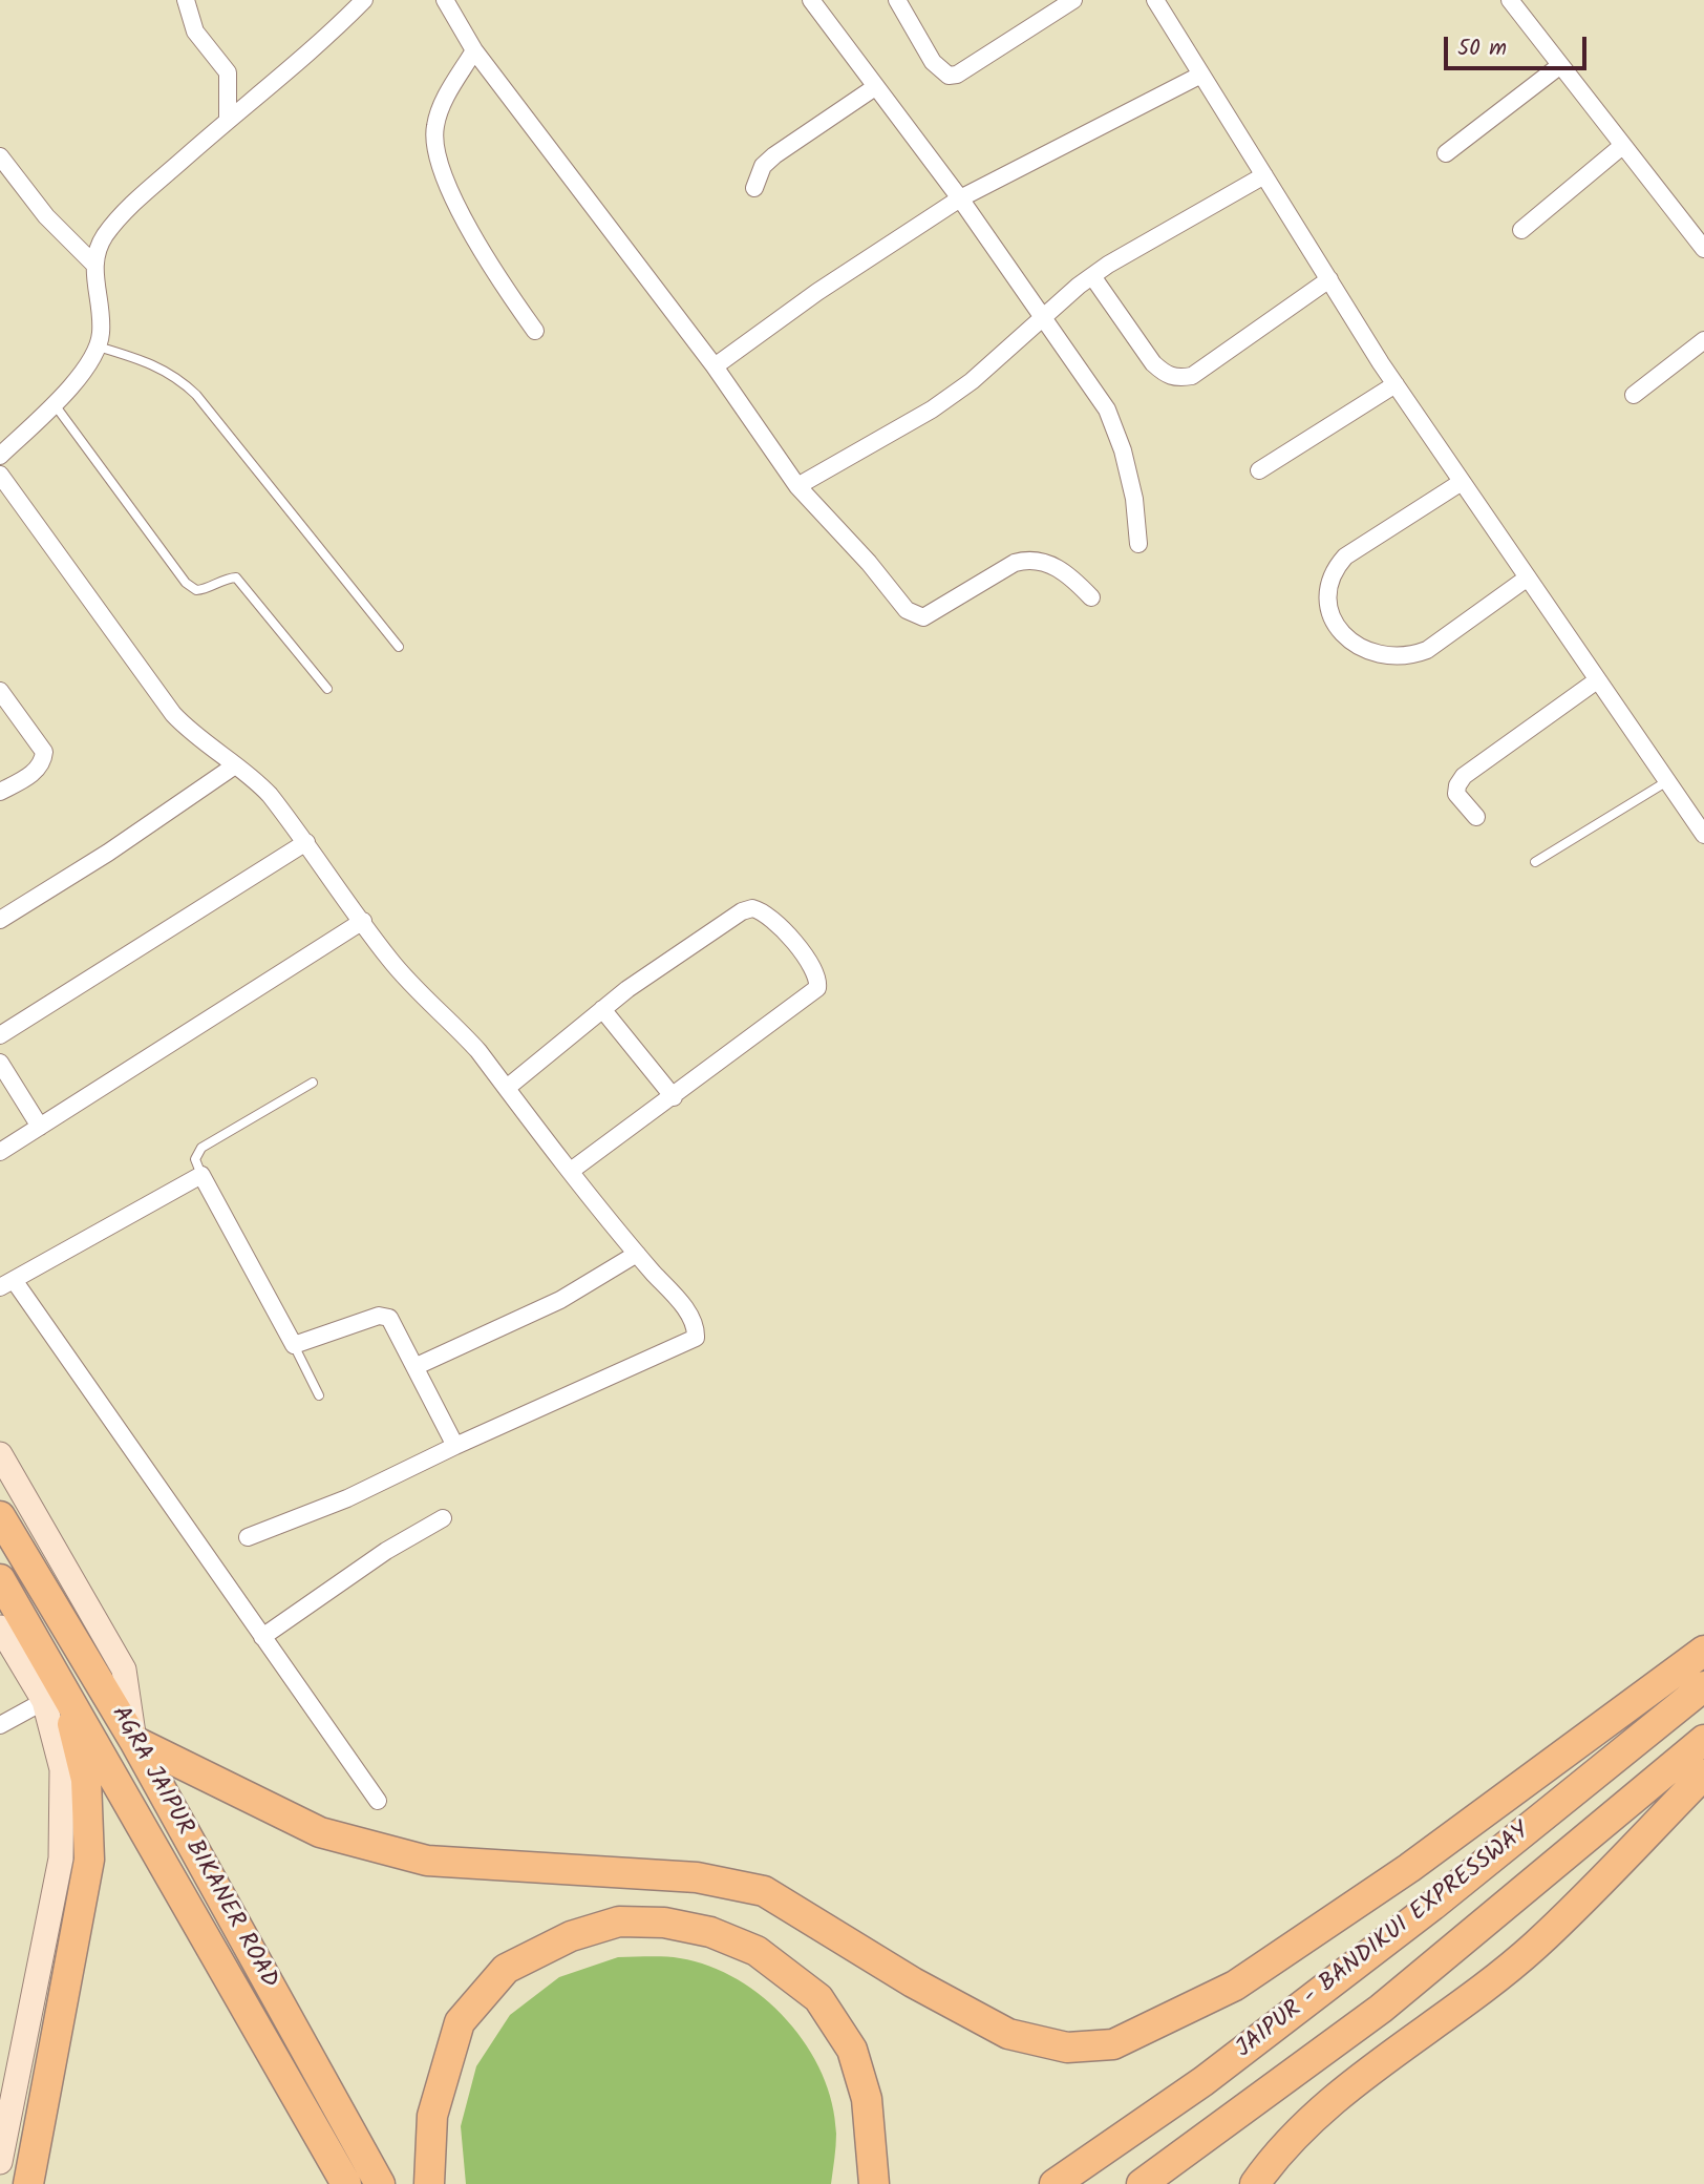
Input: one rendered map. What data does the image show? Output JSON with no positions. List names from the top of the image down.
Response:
{
  "streets": {
    "highway": ["AGRA JAIPUR BIKANER ROAD", "JAIPUR - BANDIKUI EXPRESSWAY"]
  },
  "scale_bar": "50 m"
}
